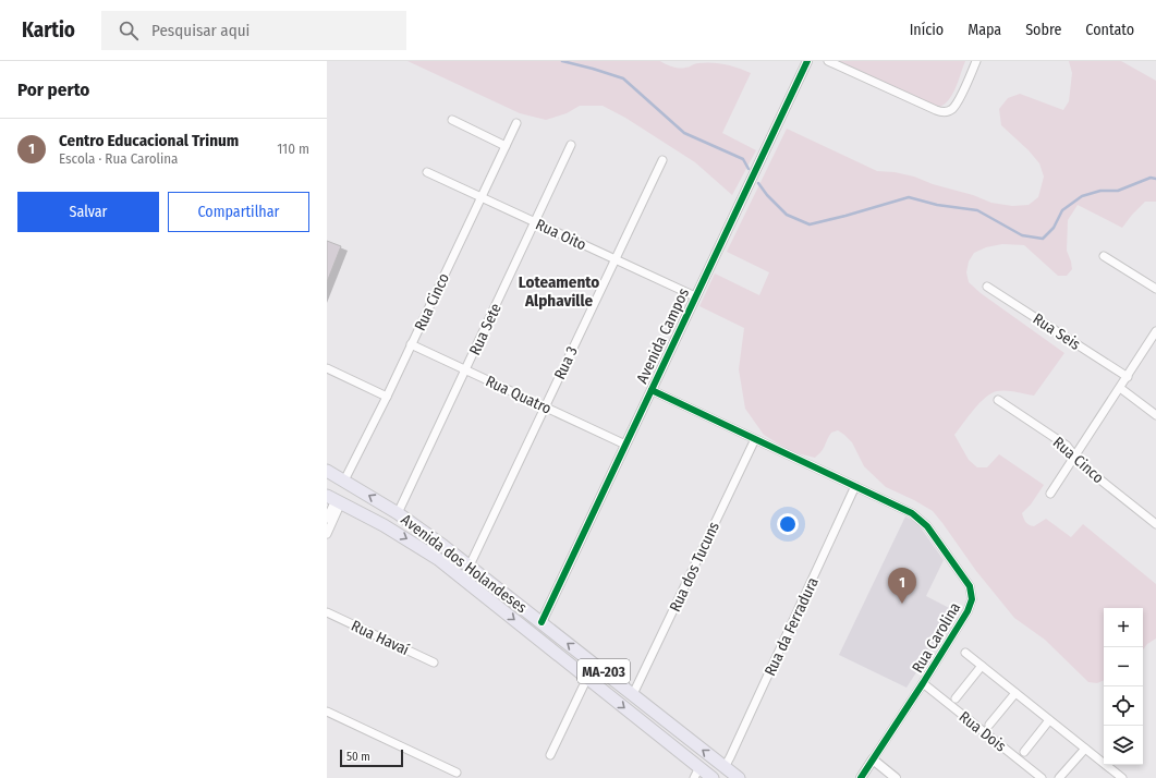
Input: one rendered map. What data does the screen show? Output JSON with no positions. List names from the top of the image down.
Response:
{
  "streets": {
    "main road": ["Avenida dos Holandeses", "MA-203"],
    "street": [
      "Rua Oito",
      "Rua Cinco",
      "Rua Sete",
      "Rua Seis",
      "Avenida Campos",
      "Rua 3",
      "Rua Quatro",
      "Rua dos Tucuns",
      "Rua da Ferradura",
      "Rua Havaí",
      "Rua Carolina",
      "Rua Dois"
    ]
  },
  "crossings": [
    ["Rua Oito", "Rua Cinco"],
    ["Rua Oito", "Rua Sete"],
    ["Rua Oito", "Avenida Campos"],
    ["Rua Oito", "Rua 3"],
    ["Rua Cinco", "Rua Quatro"],
    ["Rua Cinco", "Avenida dos Holandeses"],
    ["Rua Sete", "Rua Quatro"],
    ["Rua Sete", "Avenida dos Holandeses"],
    ["Avenida Campos", "Rua Quatro"],
    ["Avenida Campos", "Avenida dos Holandeses"],
    ["Avenida Campos", "Rua Carolina"],
    ["Rua 3", "Rua Quatro"],
    ["Rua 3", "Avenida dos Holandeses"],
    ["Avenida dos Holandeses", "Rua dos Tucuns"],
    ["Avenida dos Holandeses", "Rua da Ferradura"],
    ["Rua dos Tucuns", "Rua Carolina"],
    ["Rua da Ferradura", "Rua Carolina"],
    ["Rua Carolina", "Rua Dois"]
  ],
  "districts": ["Loteamento Alphaville"],
  "scale_bar": "50 m",
  "page": {
    "header": "Kartio",
    "search": "Pesquisar aqui",
    "nav": [
      "Início",
      "Mapa",
      "Sobre",
      "Contato"
    ],
    "heading": "Por perto",
    "list": [
      {
        "mark": "1",
        "name": "Centro Educacional Trinum",
        "note": "Escola · Rua Carolina",
        "value": "110 m"
      }
    ],
    "buttons": ["Salvar", "Compartilhar"],
    "pins": "1",
    "map_buttons": ["+", "−"],
    "scale": "50 m"
  }
}
